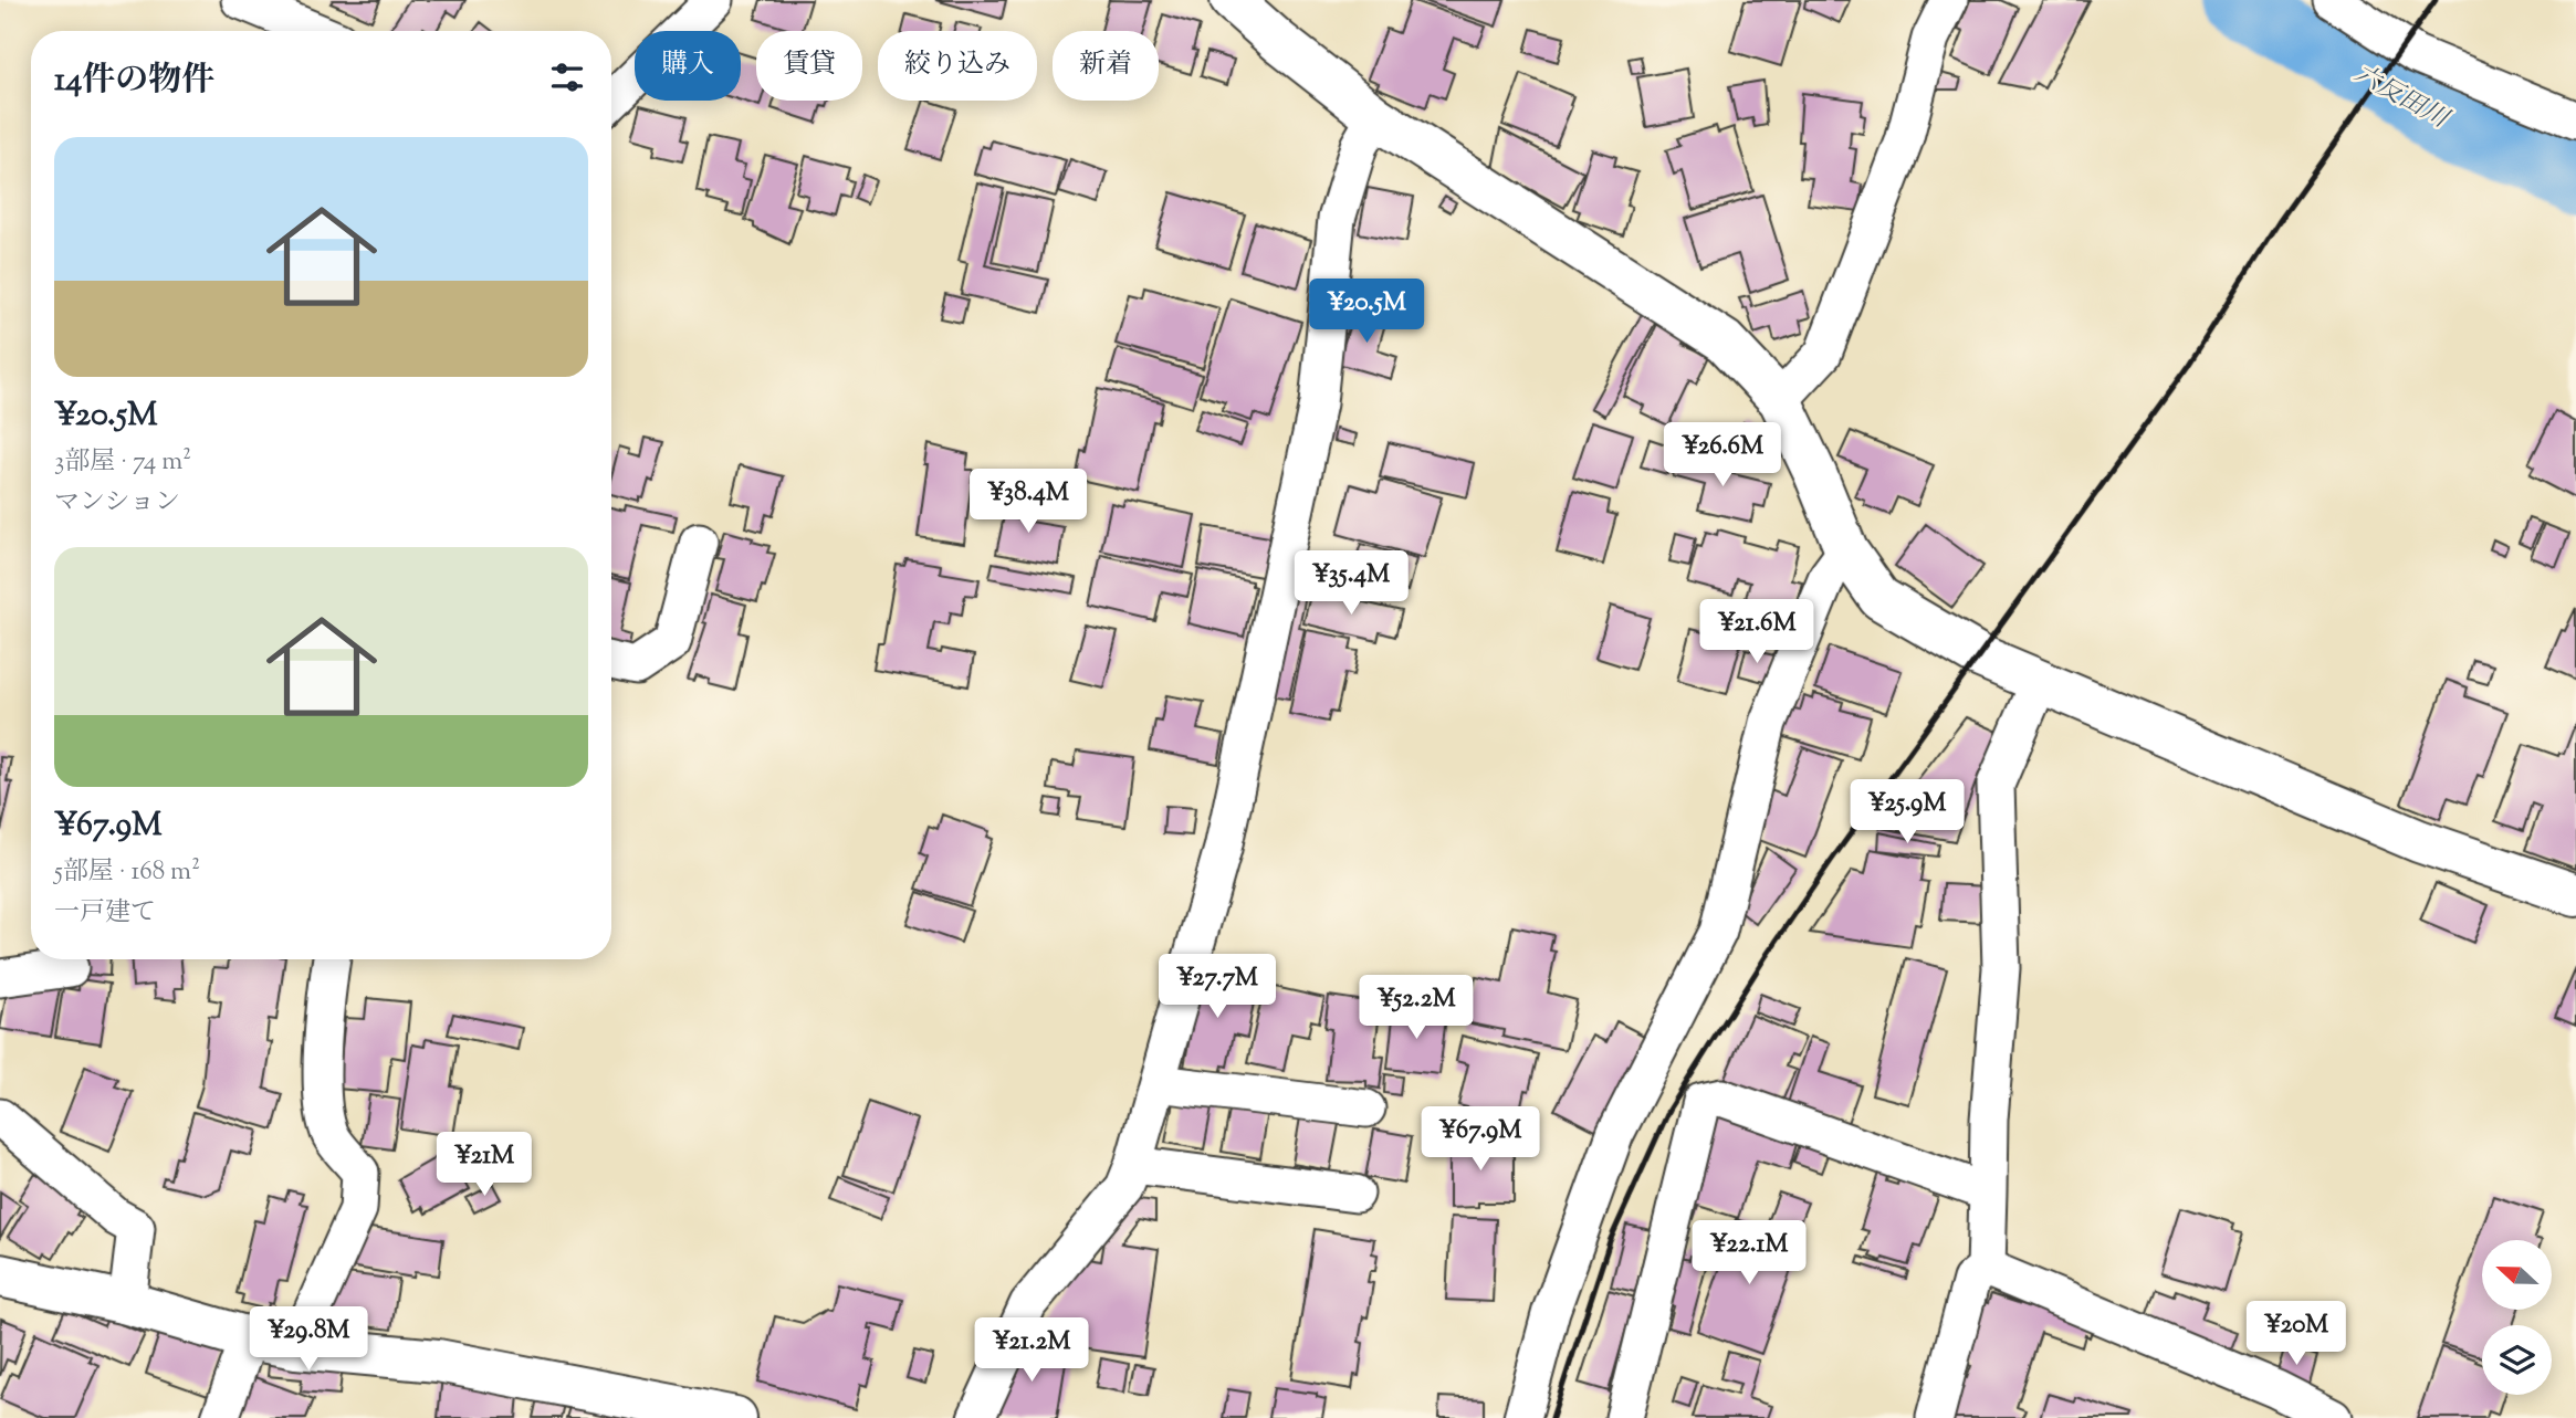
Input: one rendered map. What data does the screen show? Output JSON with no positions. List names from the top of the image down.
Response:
{
  "water": ["六反田川"],
  "north": "left",
  "page": {
    "chip": [
      "購入",
      "賃貸",
      "絞り込み",
      "新着"
    ],
    "heading": "14件の物件",
    "list": [
      {
        "name": "¥20.5M",
        "note": "3部屋 · 74 m² · マンション"
      },
      {
        "name": "¥67.9M",
        "note": "5部屋 · 168 m² · 一戸建て"
      }
    ],
    "price": [
      "¥20.5M",
      "¥26.6M",
      "¥38.4M",
      "¥35.4M",
      "¥21.6M",
      "¥25.9M",
      "¥27.7M",
      "¥52.2M",
      "¥67.9M",
      "¥21M",
      "¥22.1M",
      "¥20M",
      "¥29.8M",
      "¥21.2M"
    ]
  }
}
